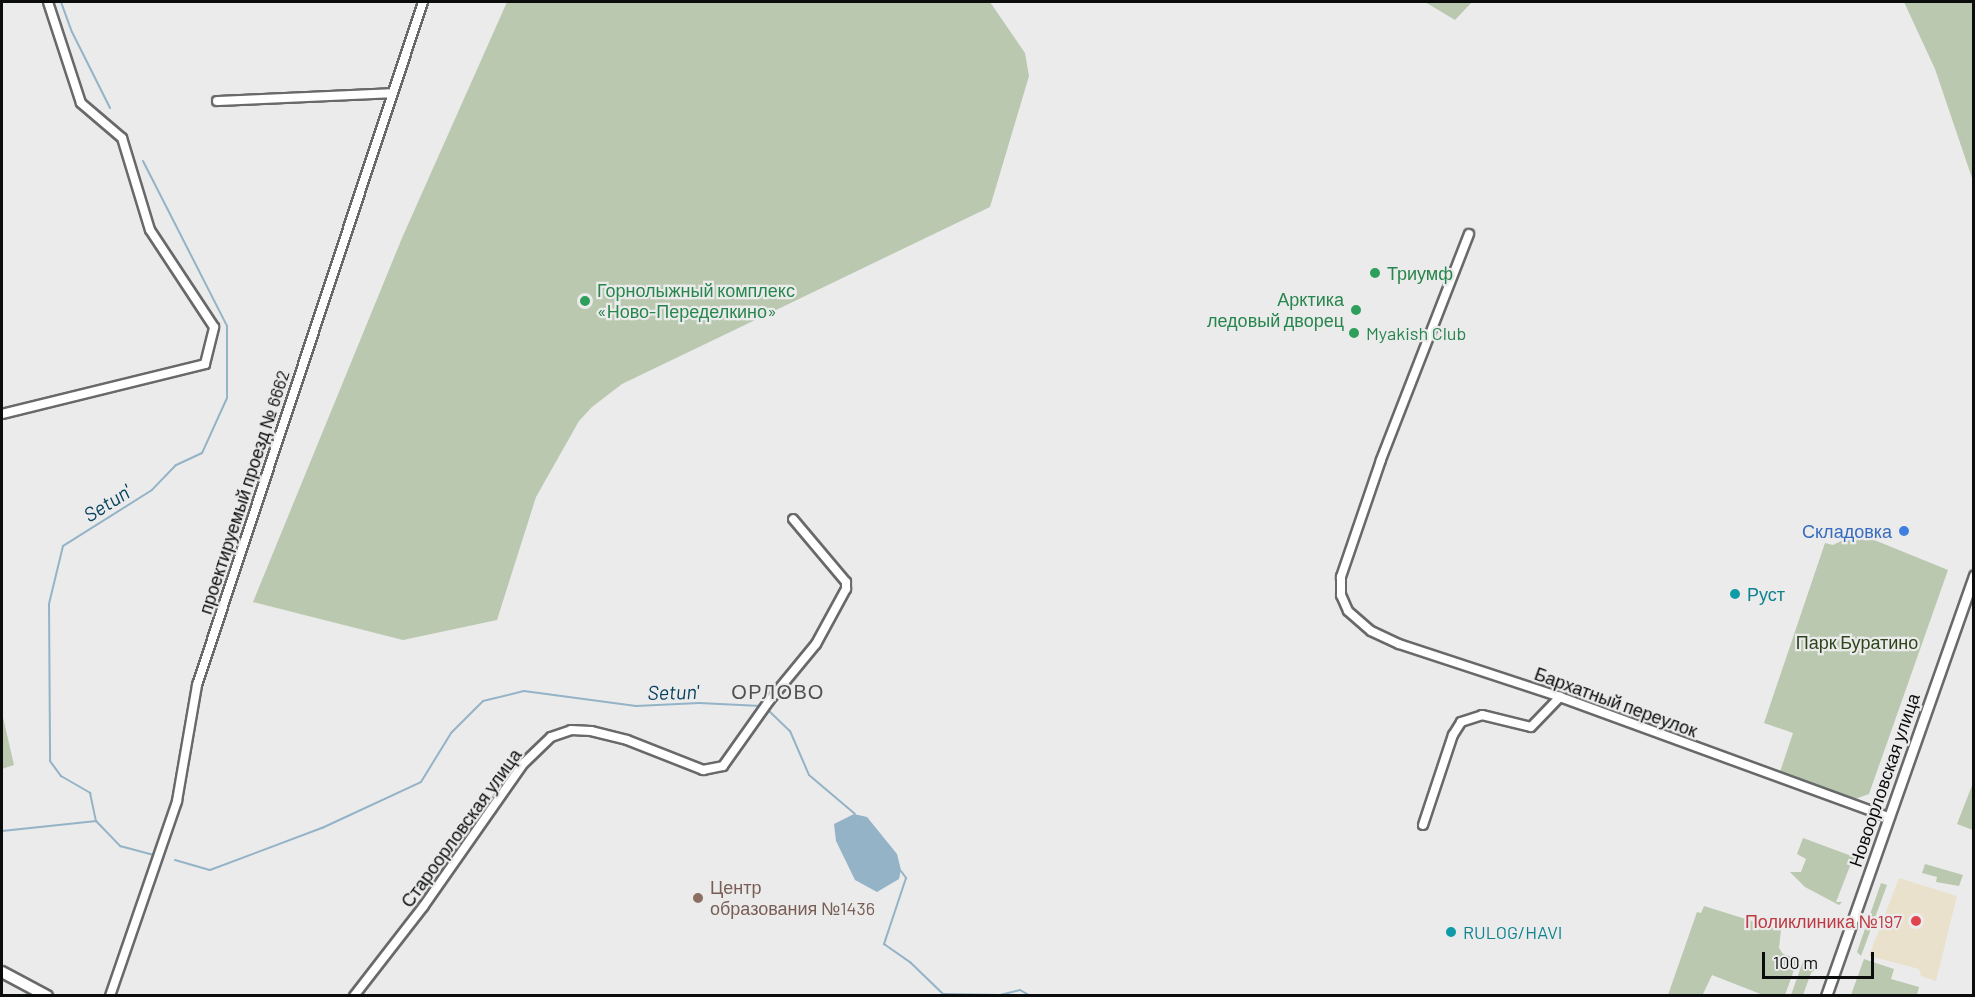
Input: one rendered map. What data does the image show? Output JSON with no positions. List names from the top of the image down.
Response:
{
  "streets": {
    "street": [
      "проектируемый проезд № 6662",
      "Бархатный переулок",
      "Новоорловская улица",
      "Староорловская улица"
    ]
  },
  "crossings": [
    ["Бархатный переулок", "Новоорловская улица"]
  ],
  "districts": ["ОРЛОВО"],
  "water": ["Setun'"],
  "parks": ["Парк Буратино"],
  "places": [
    "Триумф",
    "Горнолыжный комплекс «Ново-Переделкино»",
    "Арктика ледовый дворец",
    "Myakish Club",
    "Складовка",
    "Руст",
    "Центр образования №1436",
    "Поликлиника №197",
    "RULOG/HAVI"
  ],
  "scale_bar": "100 m"
}
